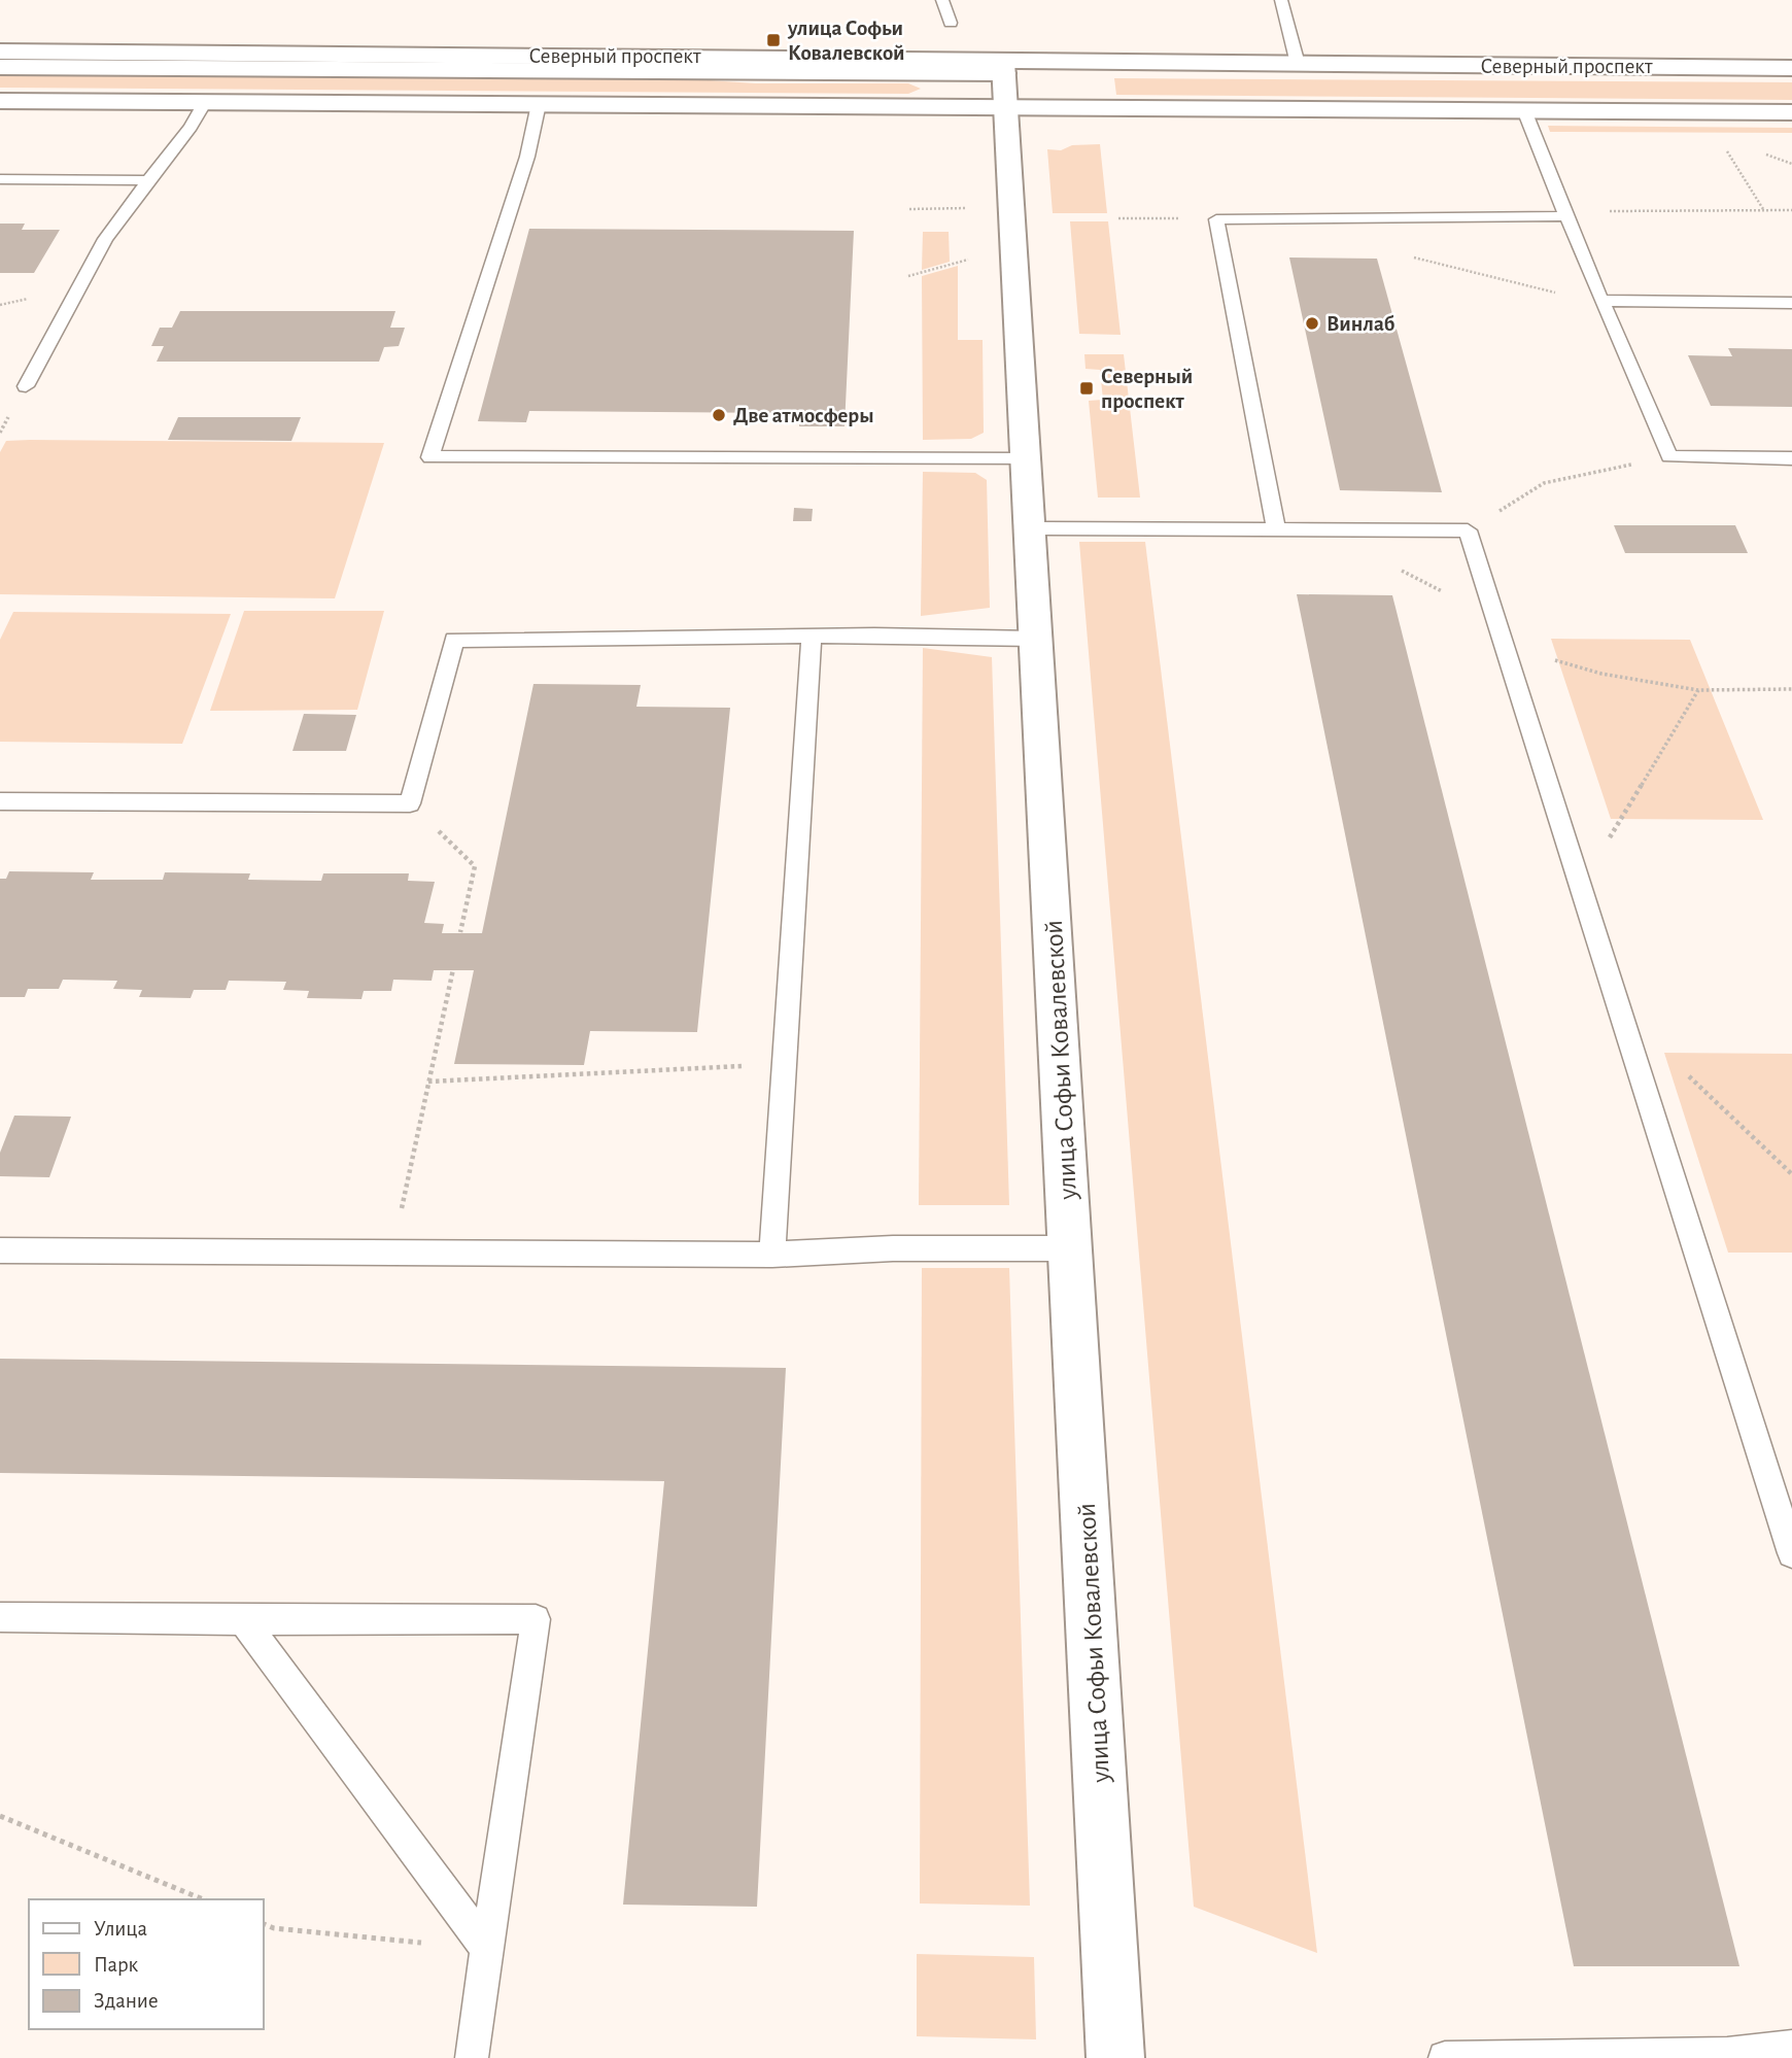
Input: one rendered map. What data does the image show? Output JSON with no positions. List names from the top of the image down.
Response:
{
  "streets": {
    "main road": ["Северный проспект", "улица Софьи Ковалевской"]
  },
  "crossings": [
    ["Северный проспект", "улица Софьи Ковалевской"]
  ],
  "places": {
    "transit": ["улица Софьи Ковалевской", "Северный проспект"],
    "other": ["Винлаб", "Две атмосферы"]
  },
  "legend": ["Улица", "Парк", "Здание"]
}
